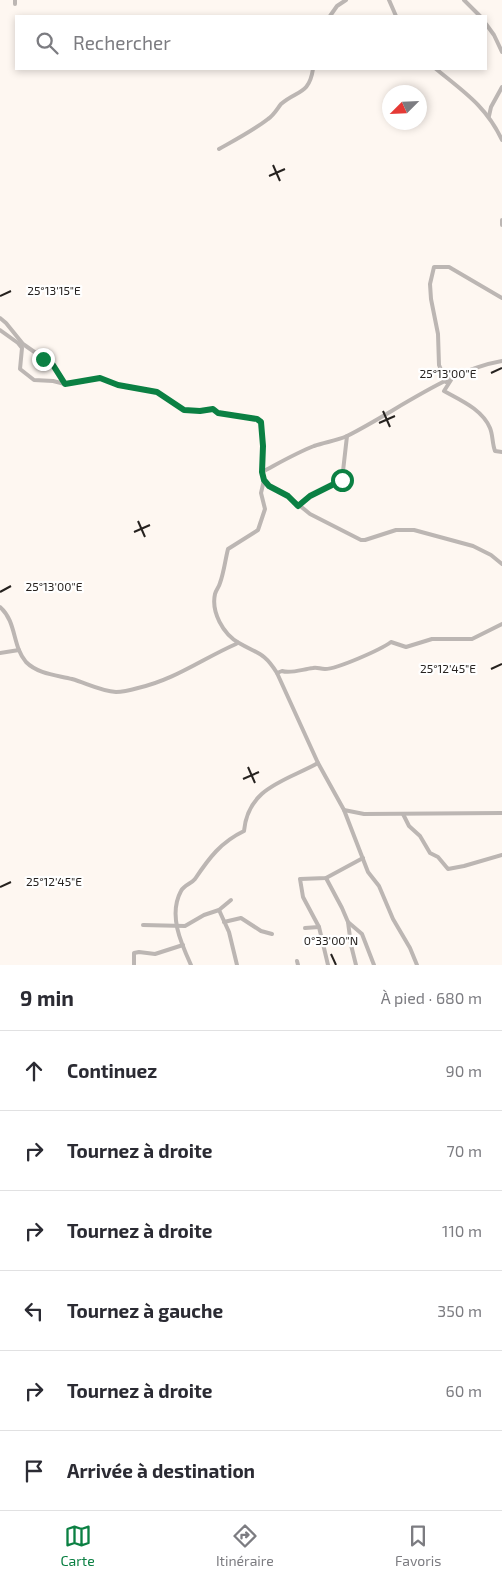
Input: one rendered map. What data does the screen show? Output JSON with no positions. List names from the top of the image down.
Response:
{
  "north": "bottom left",
  "page": {
    "search": "Rechercher",
    "heading": ["9 min", "À pied · 680 m"],
    "list": [
      ["Continuez", "90 m"],
      ["Tournez à droite", "70 m"],
      ["Tournez à droite", "110 m"],
      ["Tournez à gauche", "350 m"],
      ["Tournez à droite", "60 m"],
      "Arrivée à destination"
    ],
    "nav": ["Carte", "Itinéraire", "Favoris"]
  },
  "coordinates": [
    "25°13'15\"E",
    "25°13'00\"E",
    "25°12'45\"E",
    "0°33'00\"N"
  ]
}
